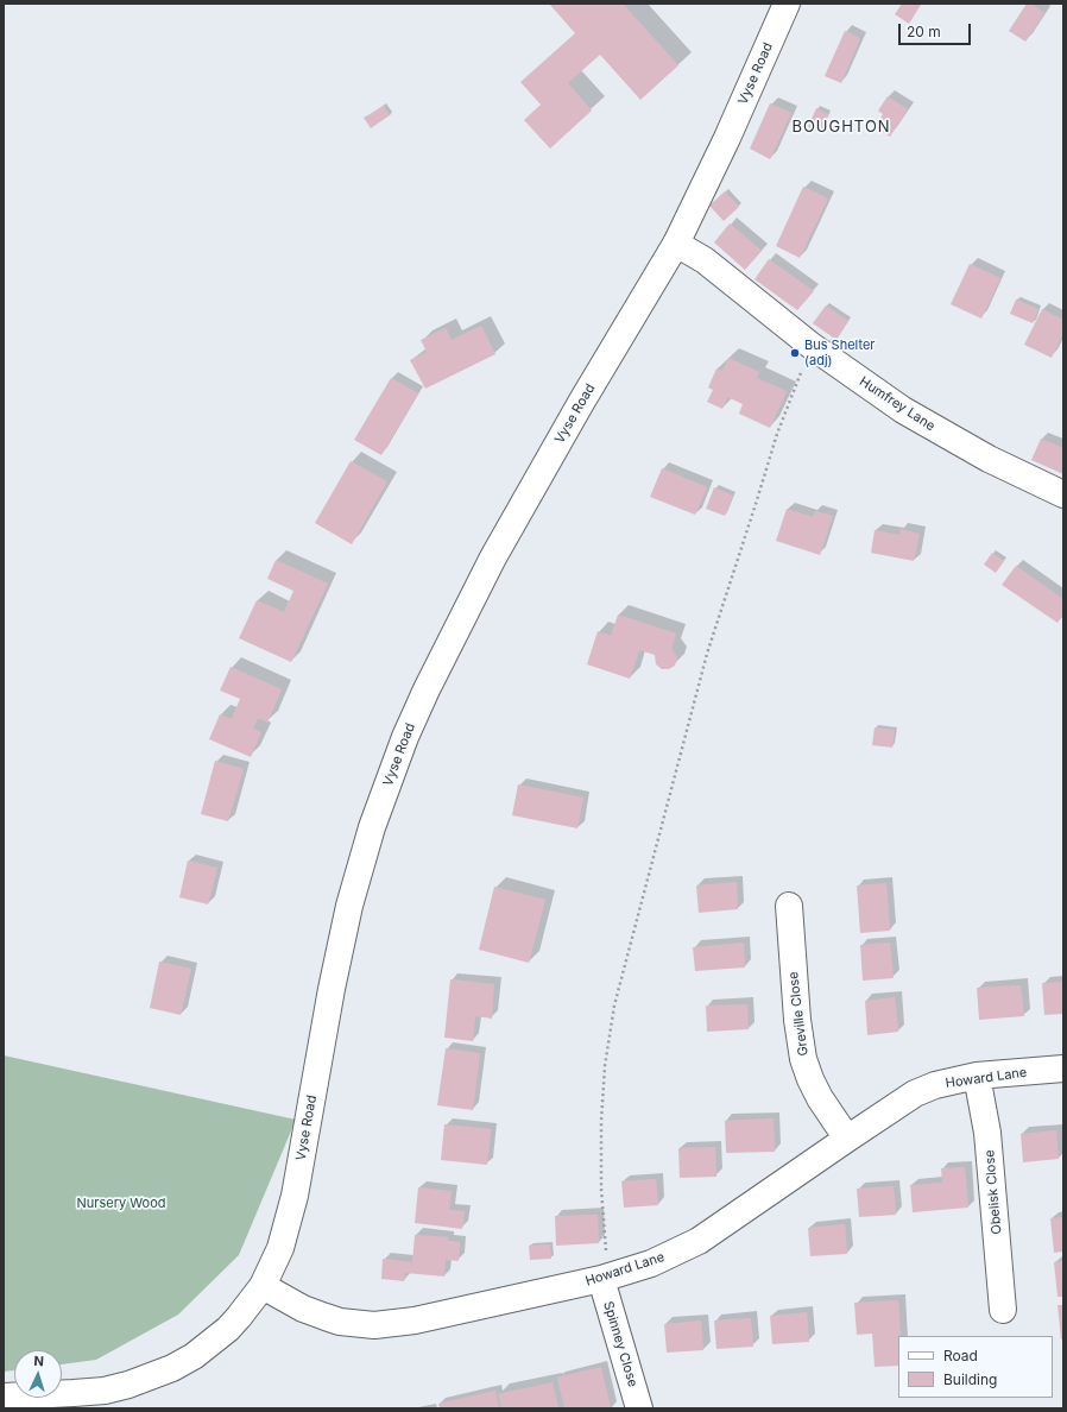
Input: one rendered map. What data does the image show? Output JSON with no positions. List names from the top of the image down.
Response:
{
  "streets": {
    "street": [
      "Vyse Road",
      "Humfrey Lane",
      "Greville Close",
      "Howard Lane",
      "Obelisk Close",
      "Spinney Close"
    ]
  },
  "crossings": [
    ["Vyse Road", "Humfrey Lane"],
    ["Vyse Road", "Howard Lane"],
    ["Greville Close", "Howard Lane"],
    ["Howard Lane", "Obelisk Close"],
    ["Howard Lane", "Spinney Close"]
  ],
  "districts": ["BOUGHTON"],
  "parks": ["Nursery Wood"],
  "places": ["Bus Shelter (adj)"],
  "legend": ["Road", "Building"],
  "scale_bar": "20 m",
  "north": "top"
}
